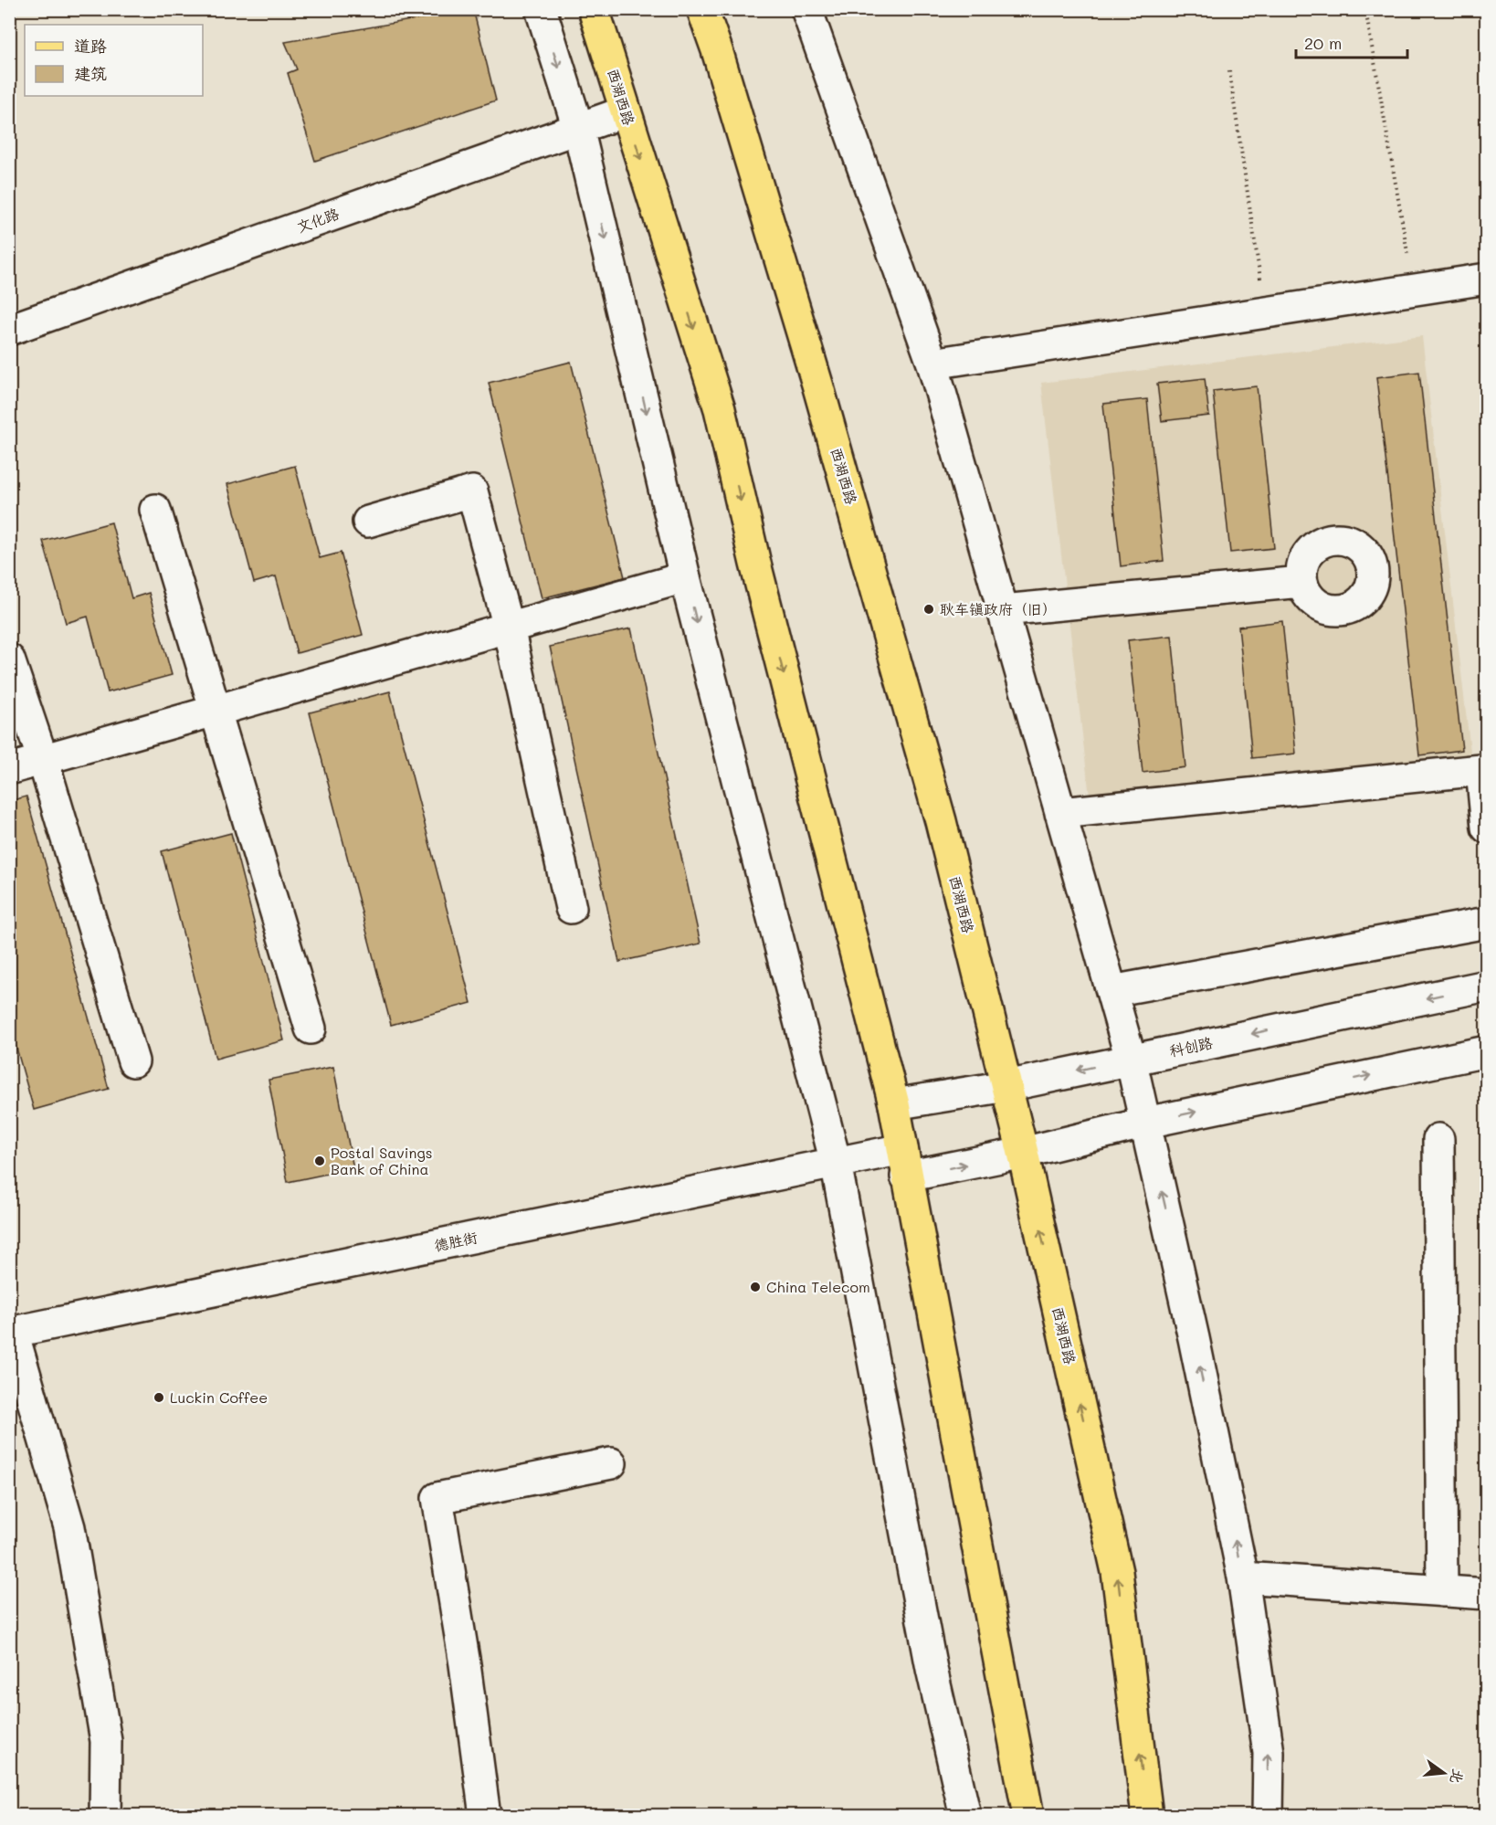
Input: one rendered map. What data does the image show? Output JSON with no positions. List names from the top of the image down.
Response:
{
  "streets": {
    "main road": ["西湖西路"],
    "street": ["文化路", "科创路", "德胜街"]
  },
  "crossings": [
    ["西湖西路", "文化路"],
    ["西湖西路", "科创路"],
    ["西湖西路", "德胜街"]
  ],
  "places": [
    "耿车镇政府（旧）",
    "Postal Savings Bank of China",
    "China Telecom",
    "Luckin Coffee"
  ],
  "legend": ["道路", "建筑"],
  "scale_bar": "20 m",
  "north": "right"
}
